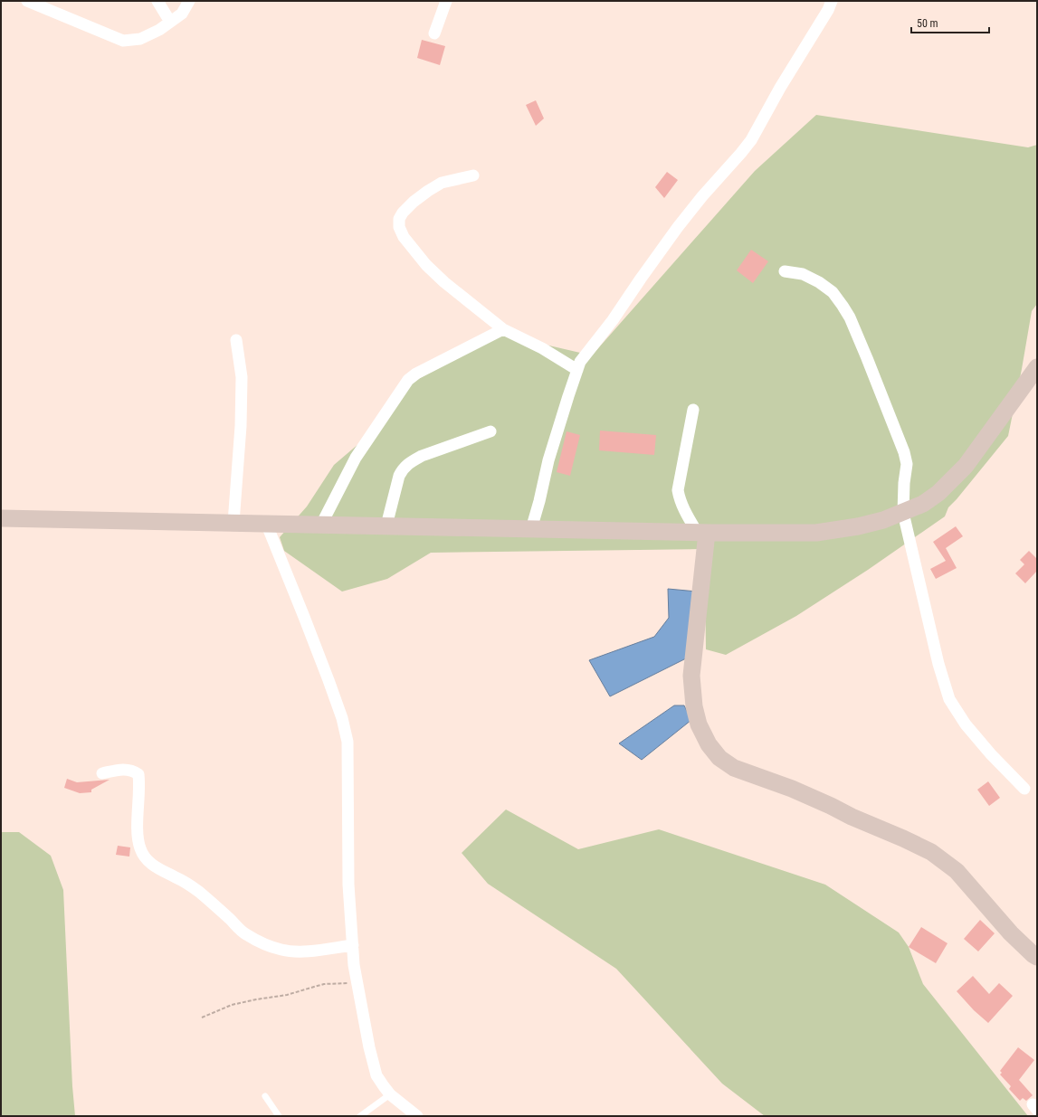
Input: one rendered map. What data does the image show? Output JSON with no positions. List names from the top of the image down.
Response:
{
  "scale_bar": "50 m"
}
